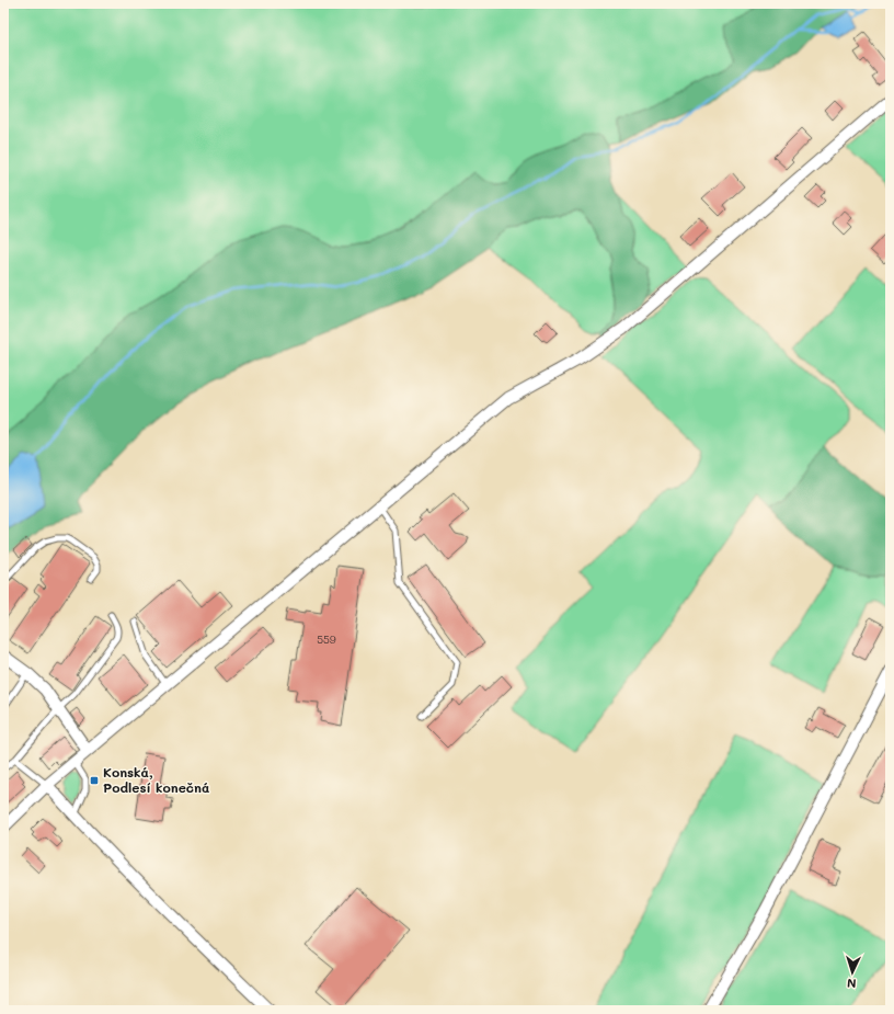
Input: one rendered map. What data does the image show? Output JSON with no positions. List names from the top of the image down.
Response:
{
  "places": {
    "transit": ["Konská, Podlesí konečná"]
  },
  "house_numbers": ["559"],
  "north": "bottom"
}
